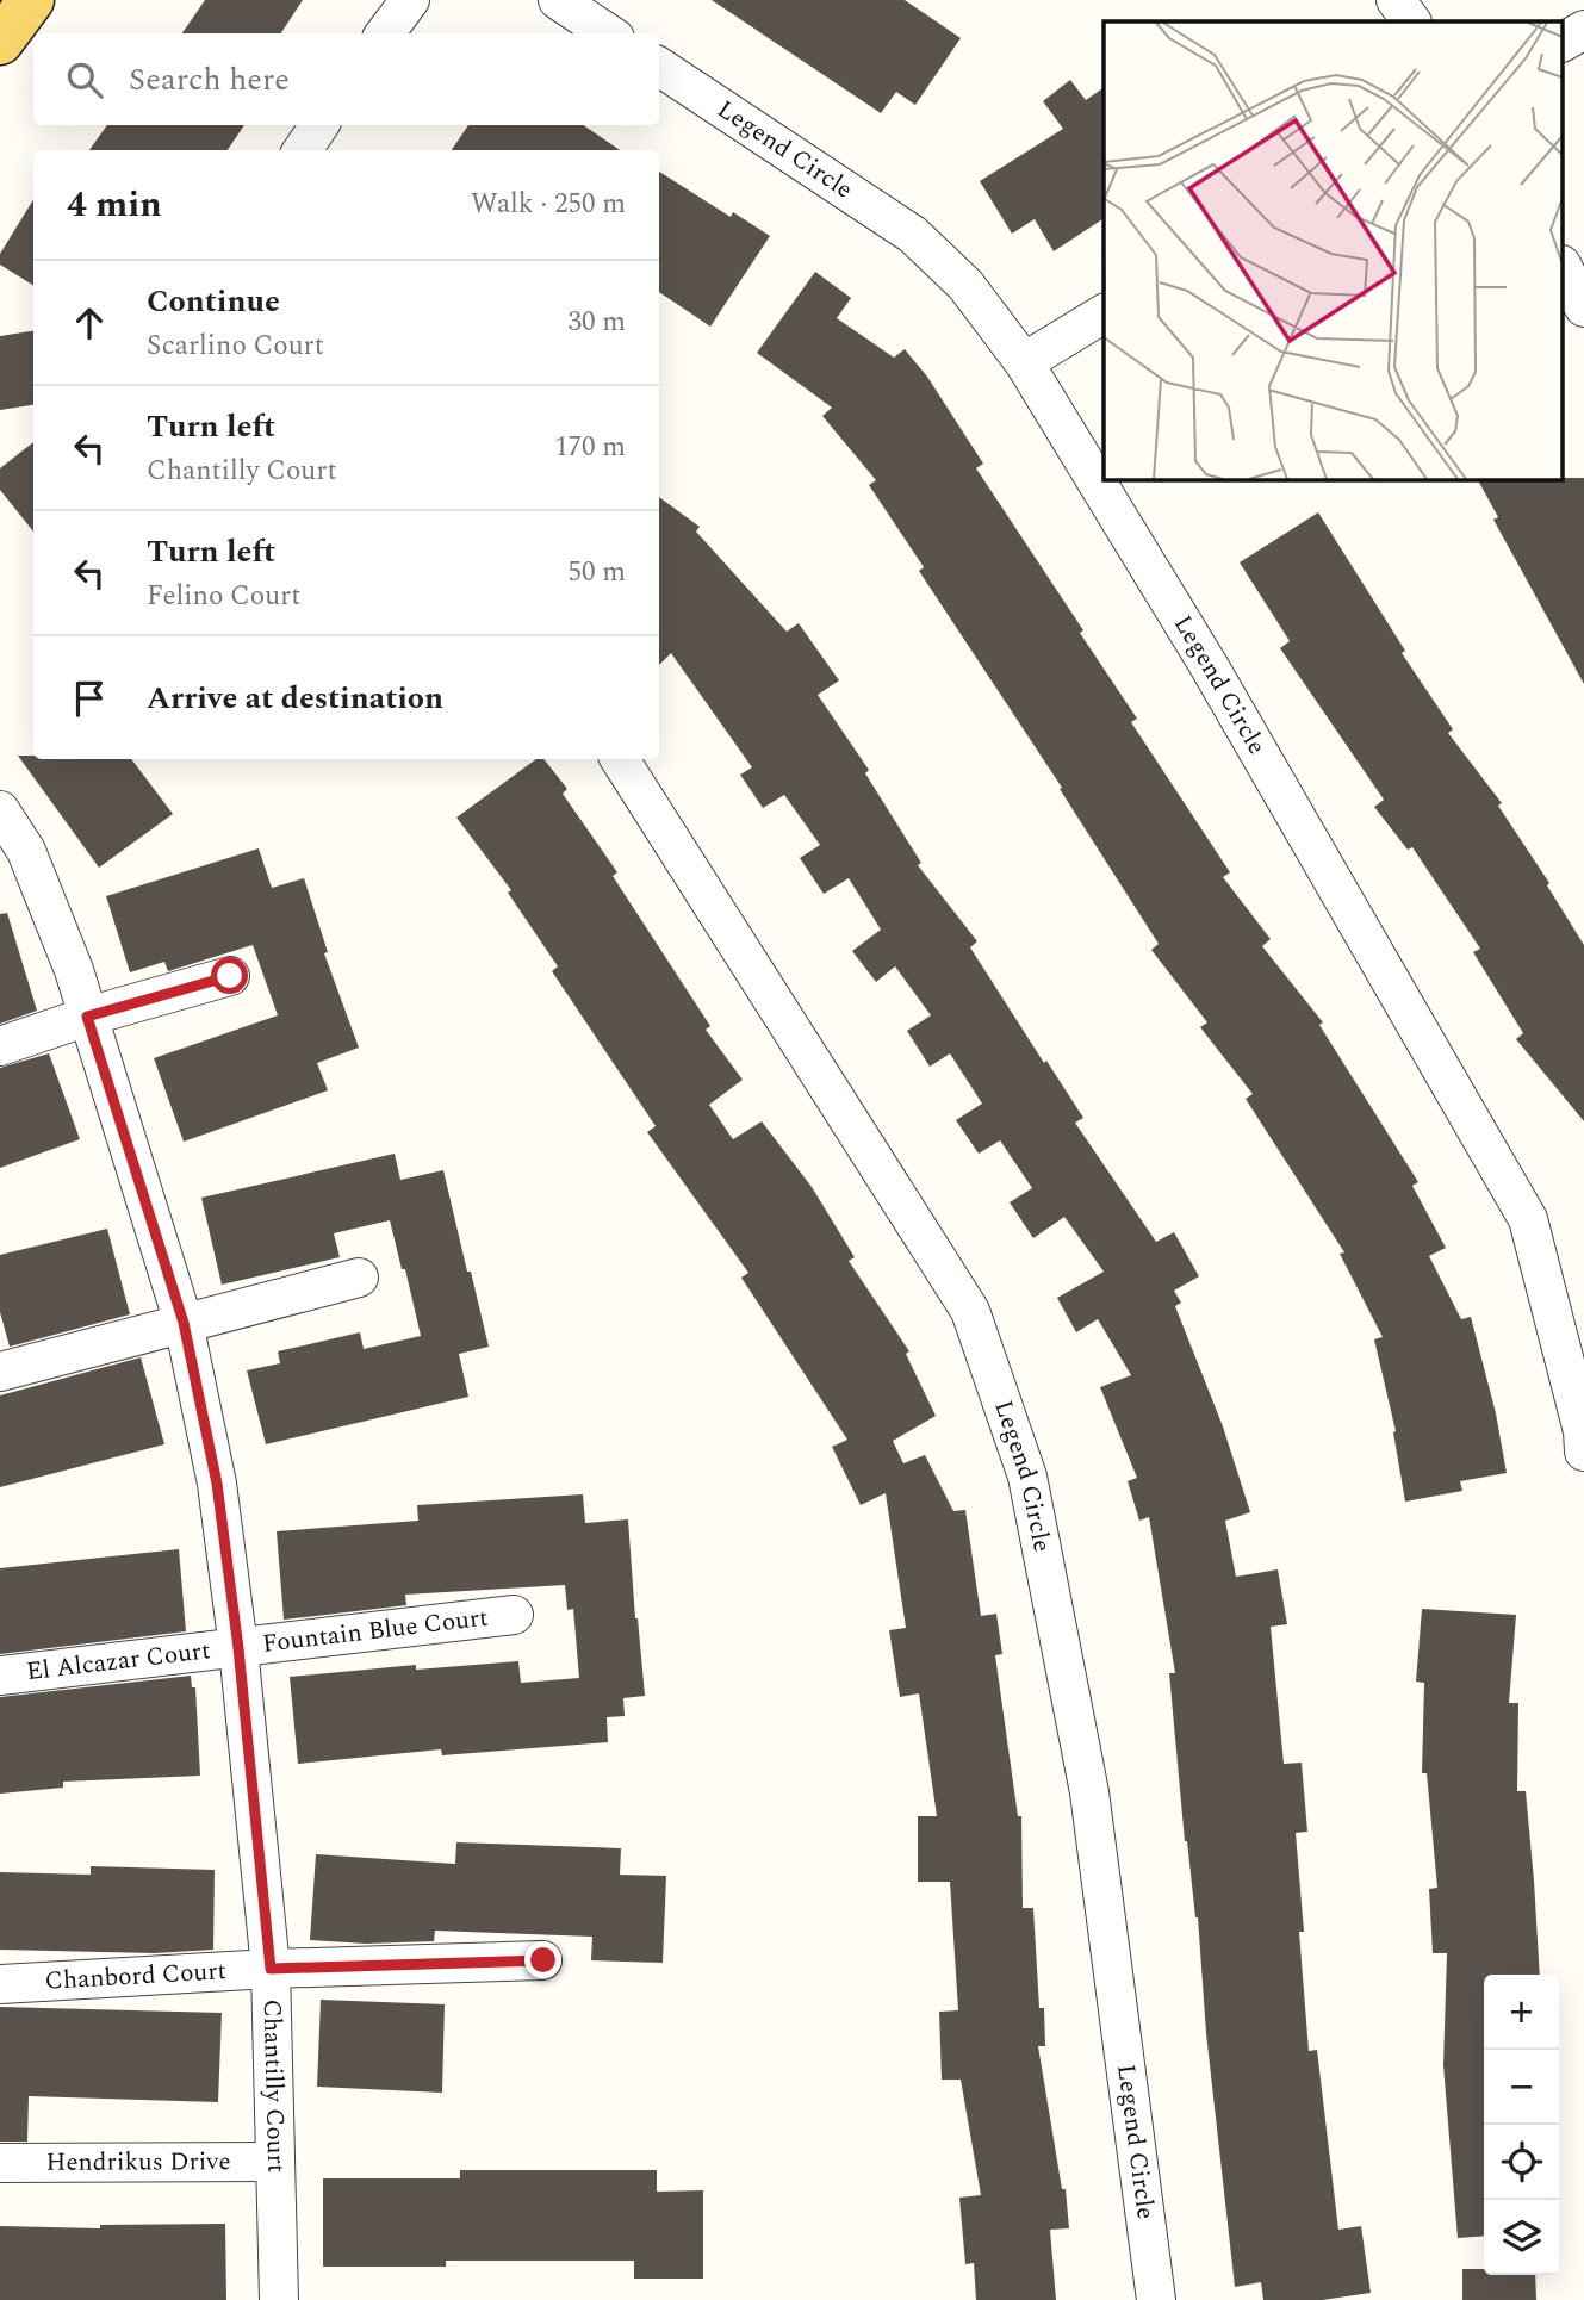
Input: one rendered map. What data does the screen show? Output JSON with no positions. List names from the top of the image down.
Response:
{
  "streets": {
    "street": [
      "Legend Circle",
      "Fountain Blue Court",
      "El Alcazar Court",
      "Chanbord Court",
      "Chantilly Court",
      "Hendrikus Drive"
    ]
  },
  "crossings": [
    ["Fountain Blue Court", "El Alcazar Court"],
    ["Fountain Blue Court", "Chantilly Court"],
    ["El Alcazar Court", "Chantilly Court"],
    ["Chanbord Court", "Chantilly Court"],
    ["Chantilly Court", "Hendrikus Drive"]
  ],
  "page": {
    "search": "Search here",
    "heading": ["4 min", "Walk · 250 m"],
    "list": [
      ["Continue", "Scarlino Court", "30 m"],
      ["Turn left", "Chantilly Court", "170 m"],
      ["Turn left", "Felino Court", "50 m"],
      "Arrive at destination"
    ],
    "map_buttons": ["+", "−"]
  }
}
